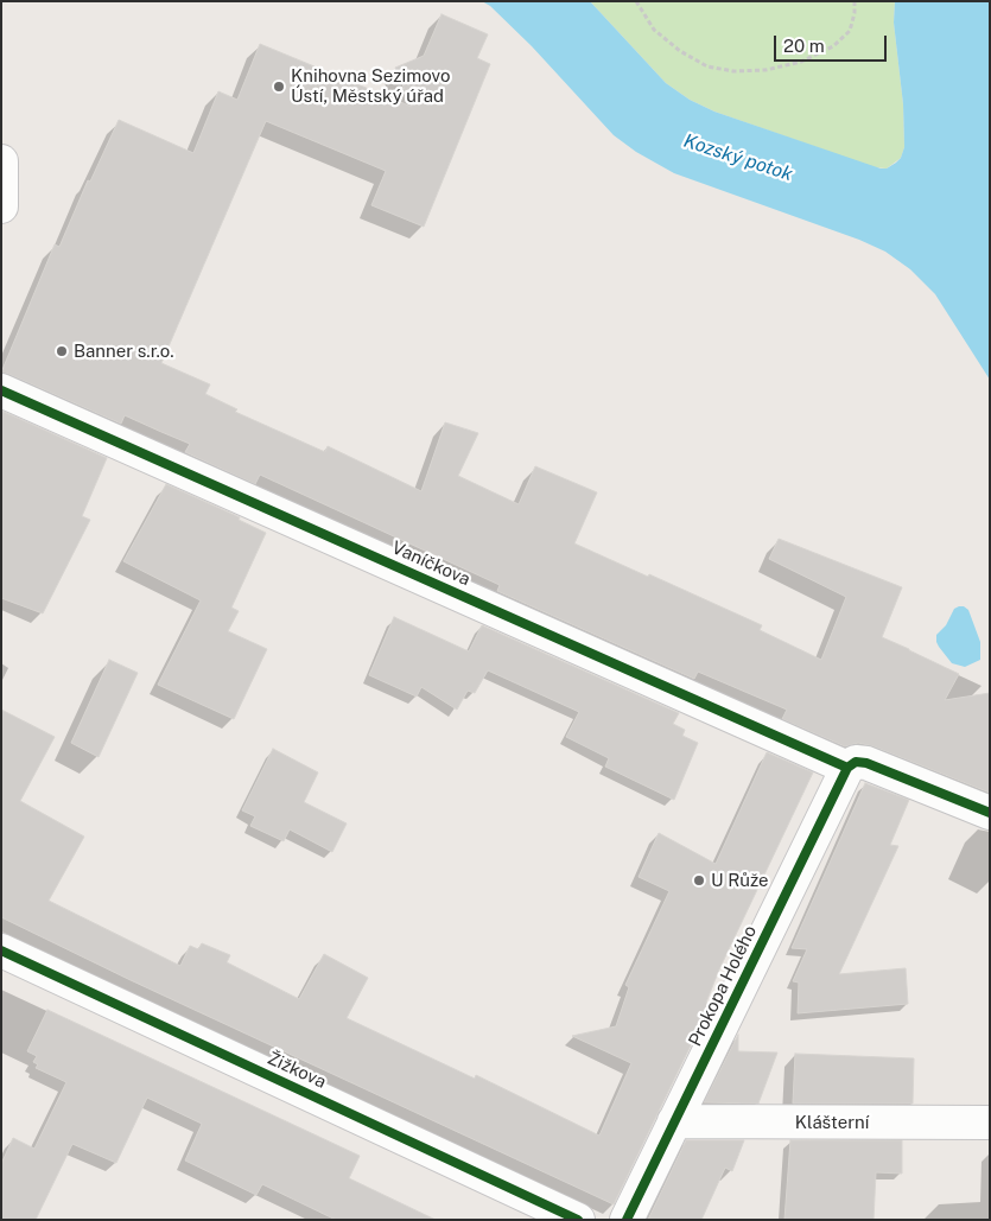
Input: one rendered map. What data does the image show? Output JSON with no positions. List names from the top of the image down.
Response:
{
  "streets": {
    "street": [
      "Vaníčkova",
      "Prokopa Holého",
      "Žižkova",
      "Klášterní"
    ]
  },
  "crossings": [
    ["Vaníčkova", "Prokopa Holého"],
    ["Prokopa Holého", "Klášterní"]
  ],
  "water": ["Kozský potok"],
  "places": ["Knihovna Sezimovo Ústí, Městský úřad", "Banner s.r.o.", "U Růže"],
  "scale_bar": "20 m"
}
